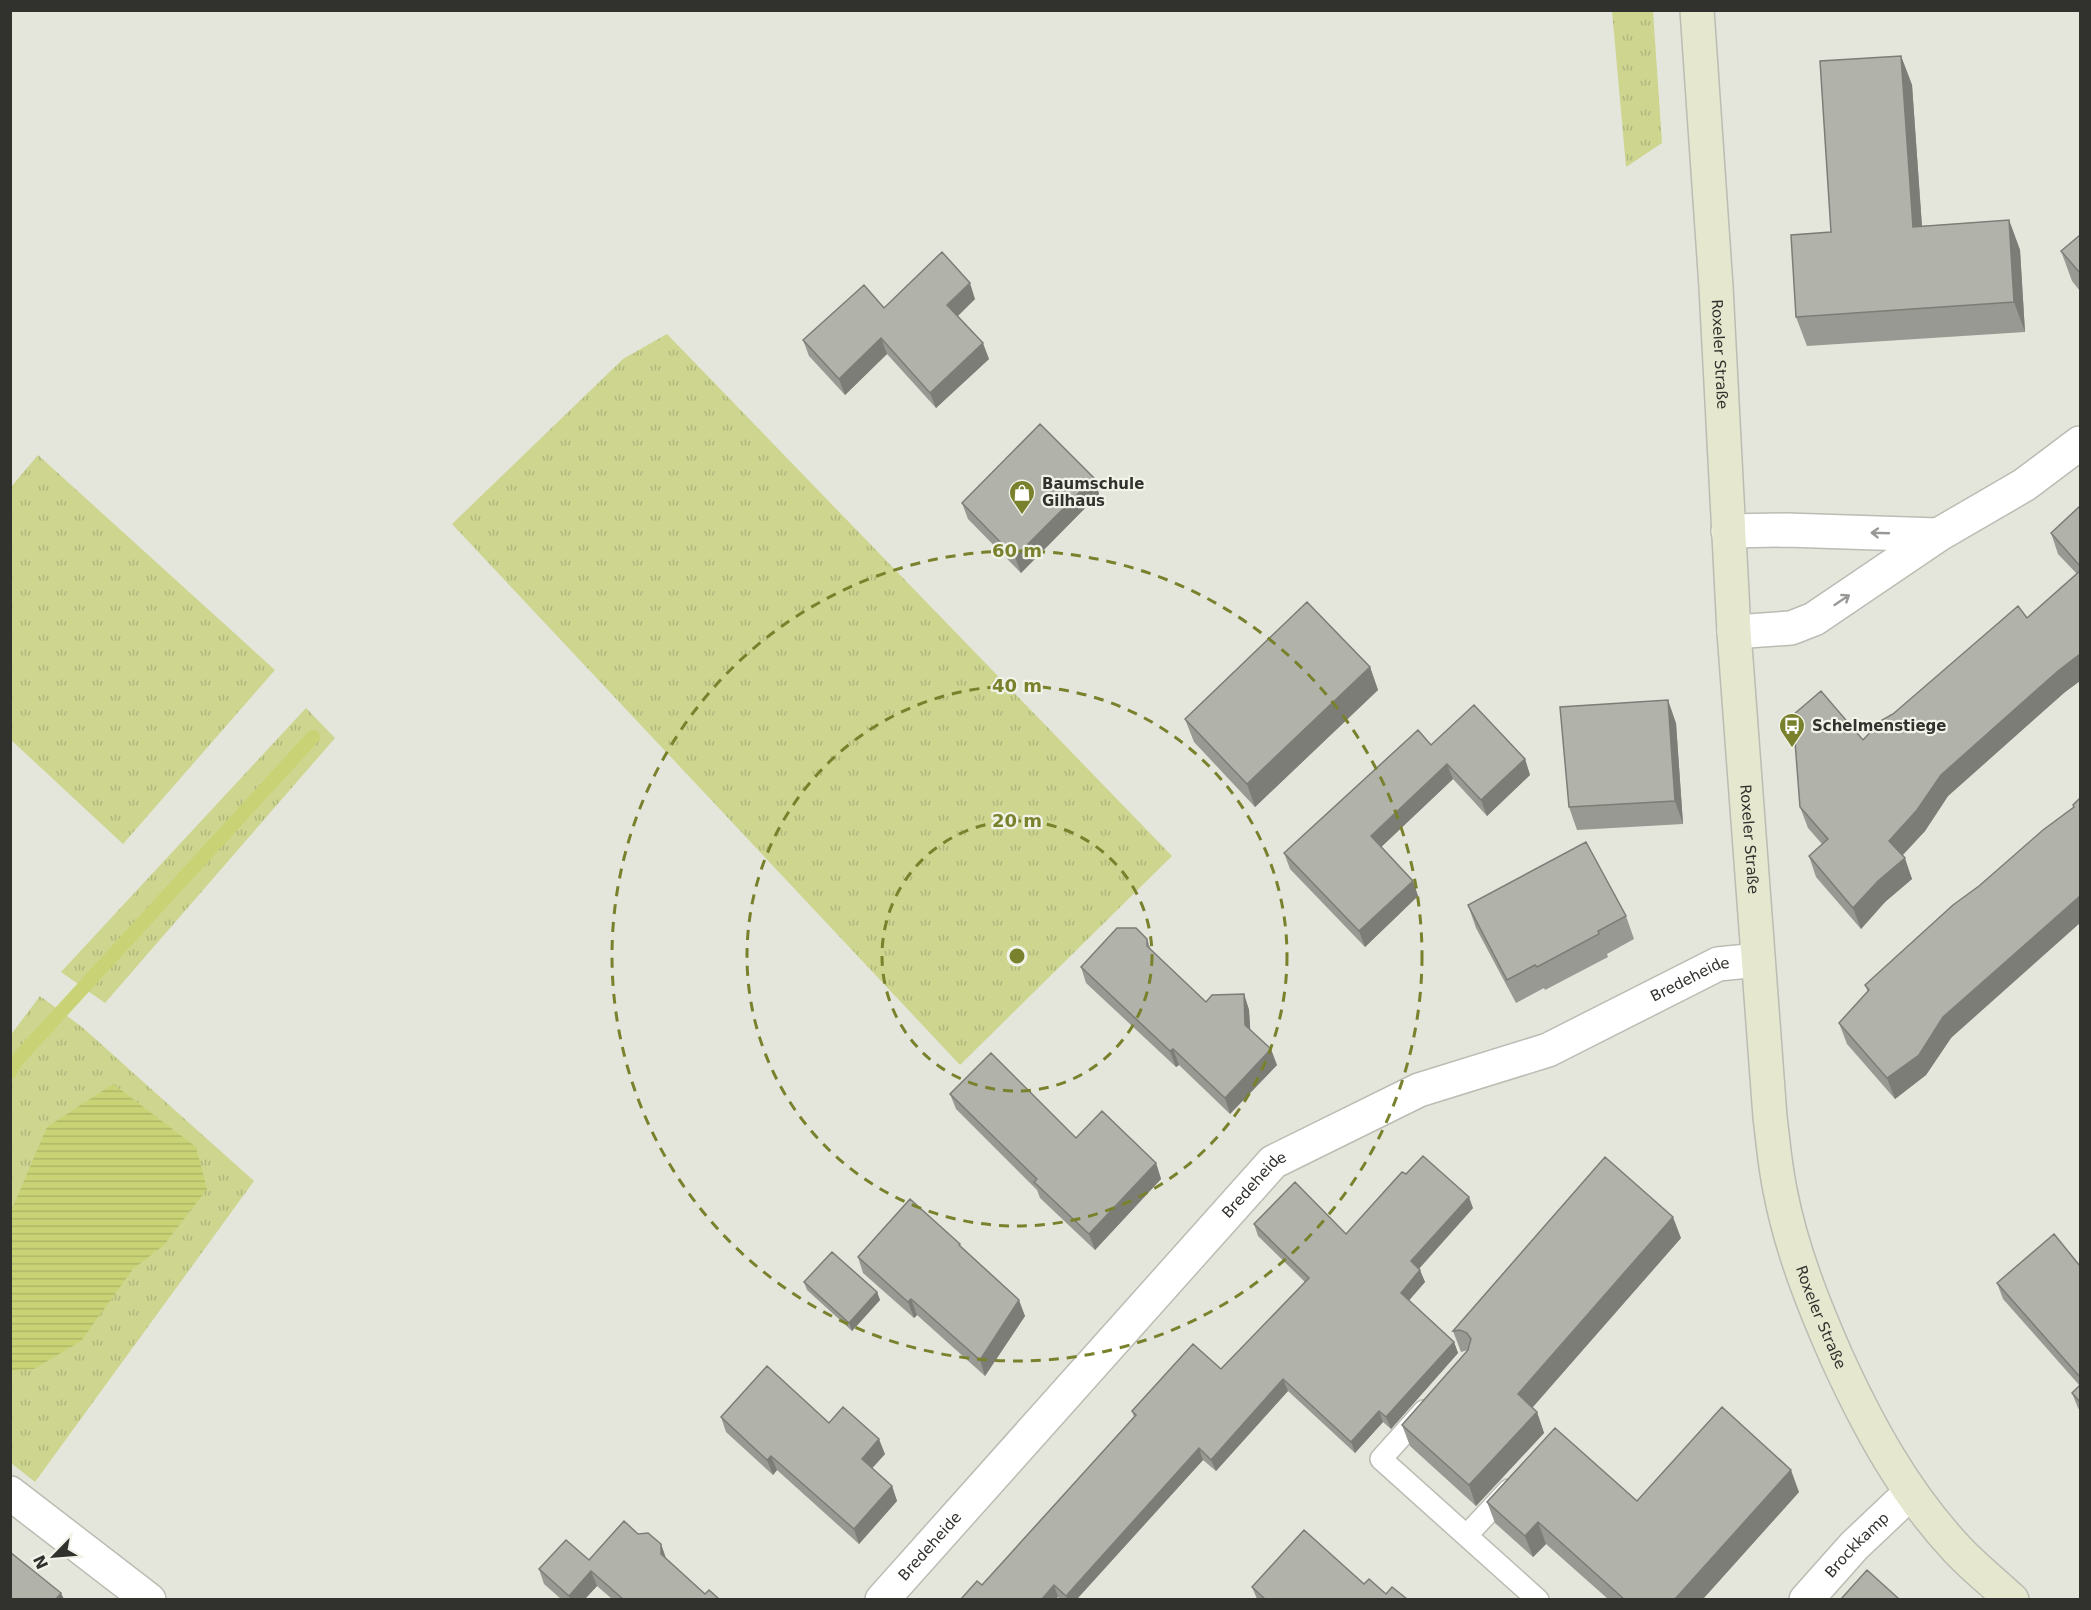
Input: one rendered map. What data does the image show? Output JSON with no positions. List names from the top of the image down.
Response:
{
  "streets": {
    "main road": ["Roxeler Straße"],
    "street": ["Bredeheide", "Brockkamp"]
  },
  "crossings": [
    ["Roxeler Straße", "Bredeheide"],
    ["Roxeler Straße", "Brockkamp"]
  ],
  "places": {
    "shop": ["Baumschule Gilhaus"],
    "bus stop": ["Schelmenstiege"]
  },
  "north": "bottom left",
  "rings": ["60 m", "40 m", "20 m"]
}
